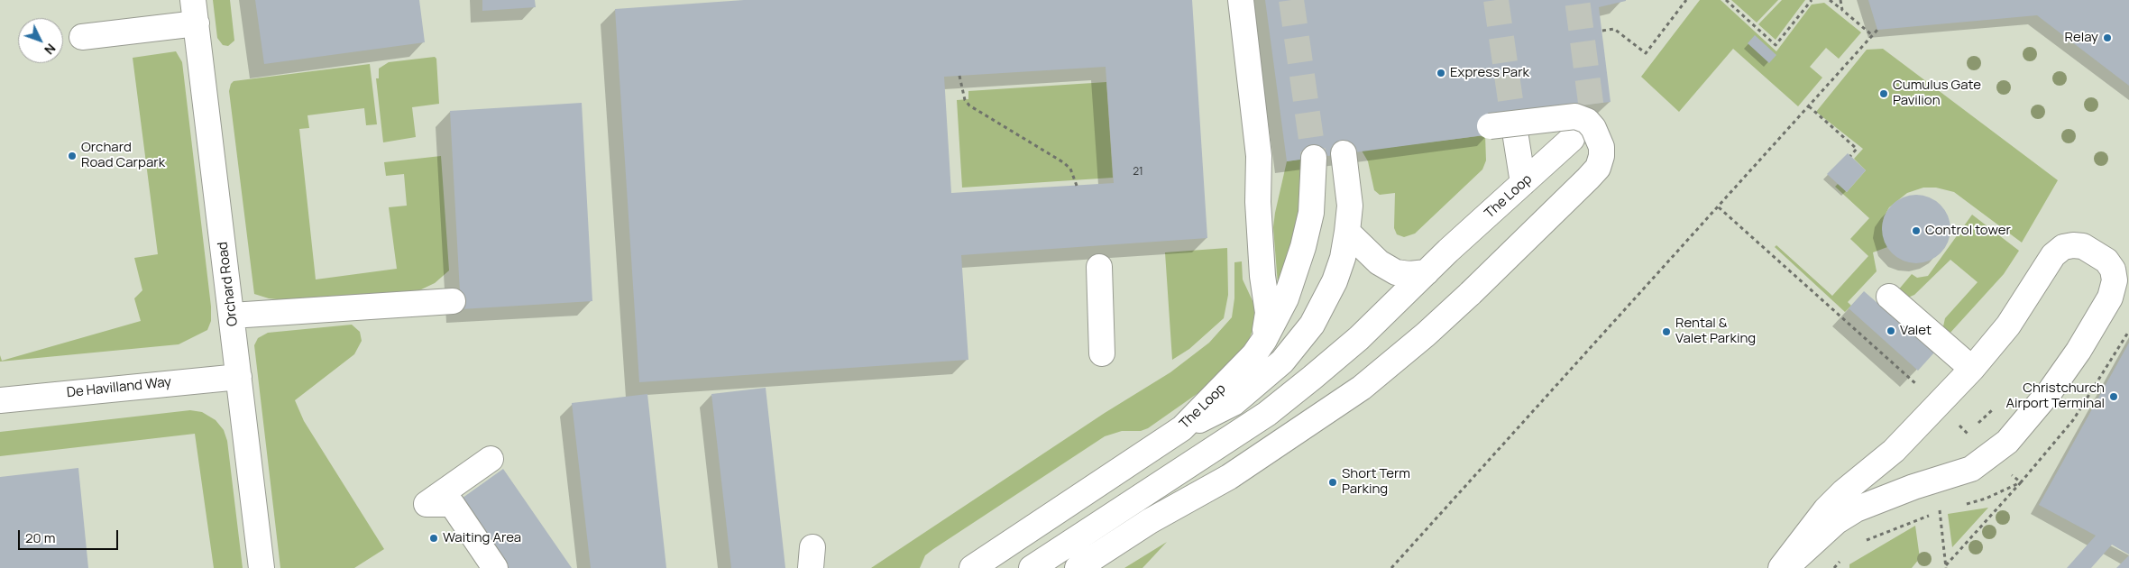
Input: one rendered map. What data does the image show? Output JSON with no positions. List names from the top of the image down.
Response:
{
  "streets": {
    "street": ["The Loop", "Orchard Road", "De Havilland Way"]
  },
  "crossings": [
    ["Orchard Road", "De Havilland Way"]
  ],
  "places": [
    "Relay",
    "Express Park",
    "Cumulus Gate Pavilion",
    "Orchard Road Carpark",
    "Control tower",
    "Valet",
    "Rental & Valet Parking",
    "Christchurch Airport Terminal",
    "Short Term Parking",
    "Waiting Area"
  ],
  "house_numbers": ["21"],
  "scale_bar": "20 m",
  "north": "bottom right"
}
